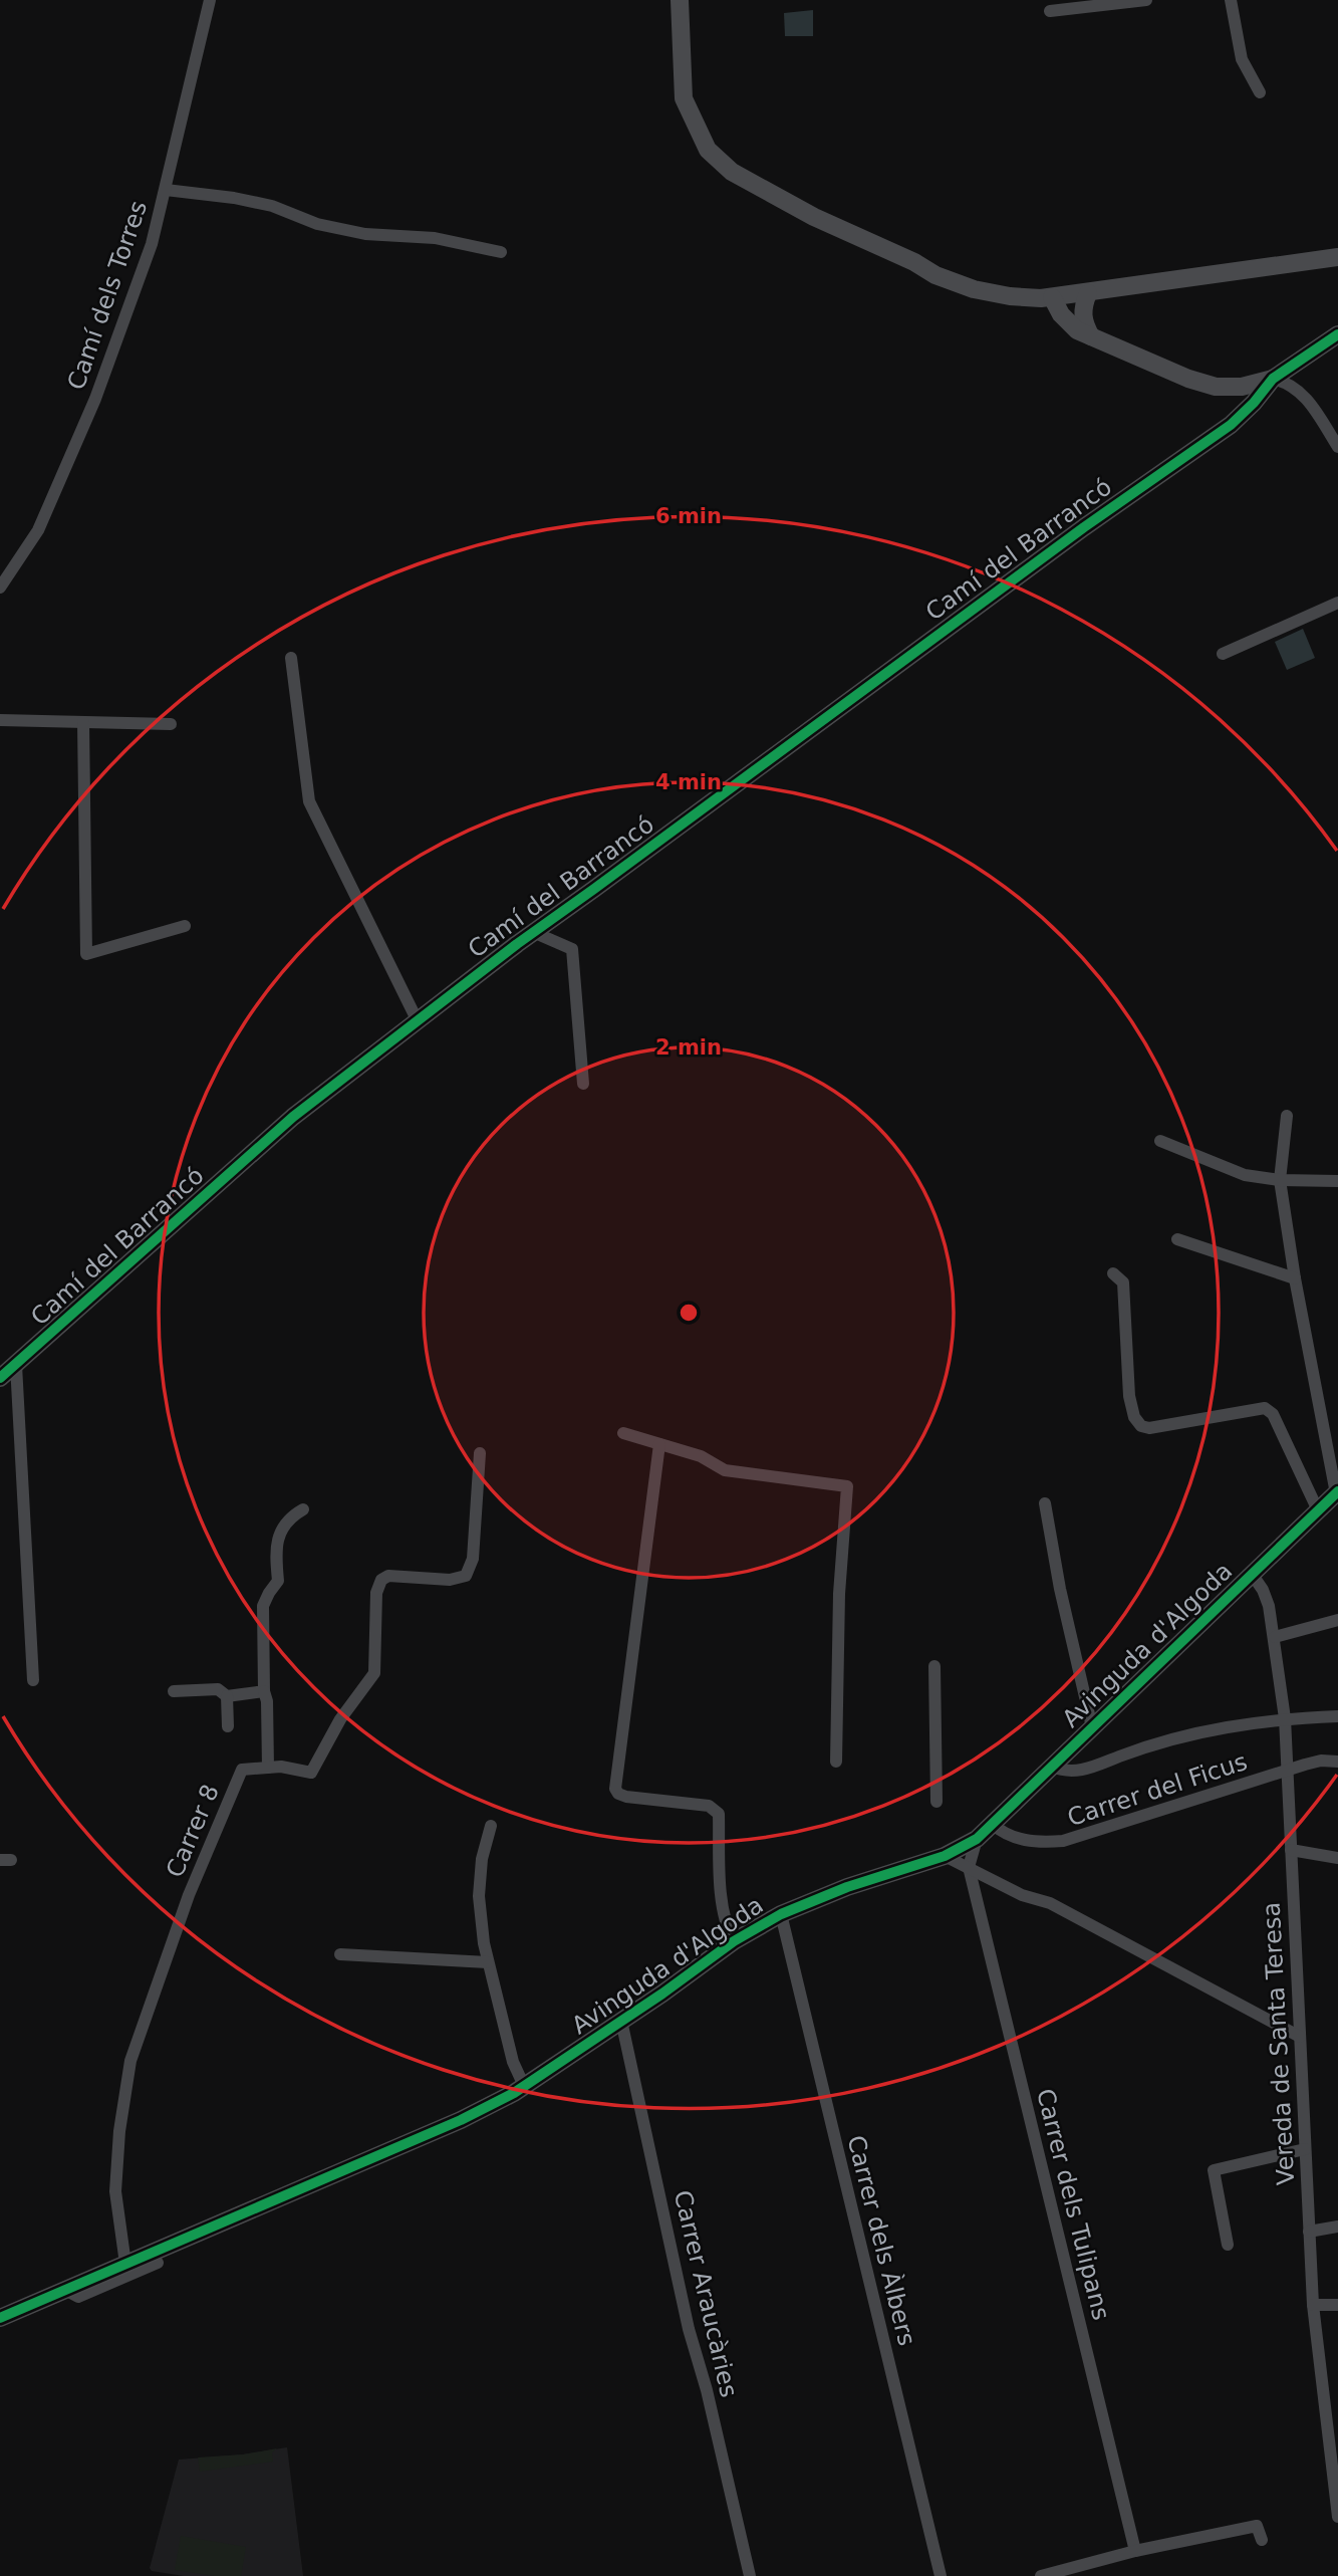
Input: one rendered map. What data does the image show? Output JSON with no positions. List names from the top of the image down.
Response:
{
  "streets": {
    "street": [
      "Camí dels Torres",
      "Camí del Barrancó",
      "Avinguda d'Algoda",
      "Carrer del Ficus",
      "Carrer 8",
      "Vereda de Santa Teresa",
      "Carrer dels Tulipans",
      "Carrer dels Àlbers",
      "Carrer Araucàries"
    ]
  },
  "crossings": [
    ["Avinguda d'Algoda", "Carrer del Ficus"],
    ["Avinguda d'Algoda", "Carrer 8"],
    ["Avinguda d'Algoda", "Vereda de Santa Teresa"],
    ["Avinguda d'Algoda", "Carrer dels Tulipans"],
    ["Avinguda d'Algoda", "Carrer dels Àlbers"],
    ["Avinguda d'Algoda", "Carrer Araucàries"],
    ["Carrer del Ficus", "Vereda de Santa Teresa"]
  ],
  "rings": ["6 min", "4 min", "2 min"]
}
